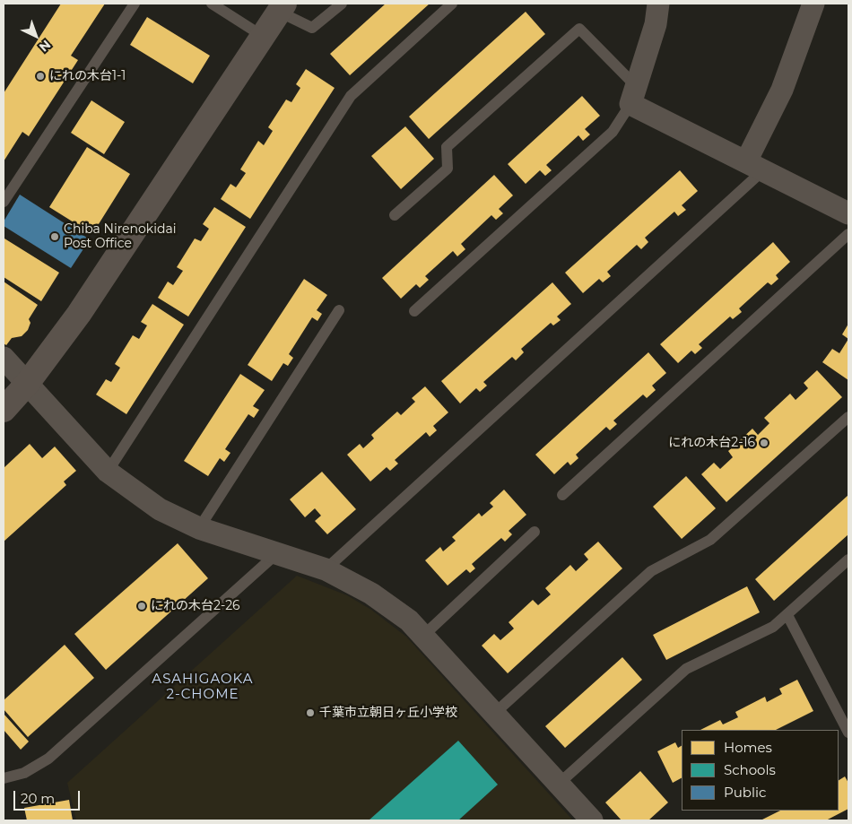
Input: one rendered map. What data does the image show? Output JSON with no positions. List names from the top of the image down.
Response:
{
  "districts": ["ASAHIGAOKA 2-CHOME"],
  "places": [
    "にれの木台1-1",
    "Chiba Nirenokidai Post Office",
    "にれの木台2-16",
    "にれの木台2-26",
    "千葉市立朝日ヶ丘小学校"
  ],
  "legend": ["Homes", "Schools", "Public"],
  "scale_bar": "20 m",
  "north": "bottom right"
}
